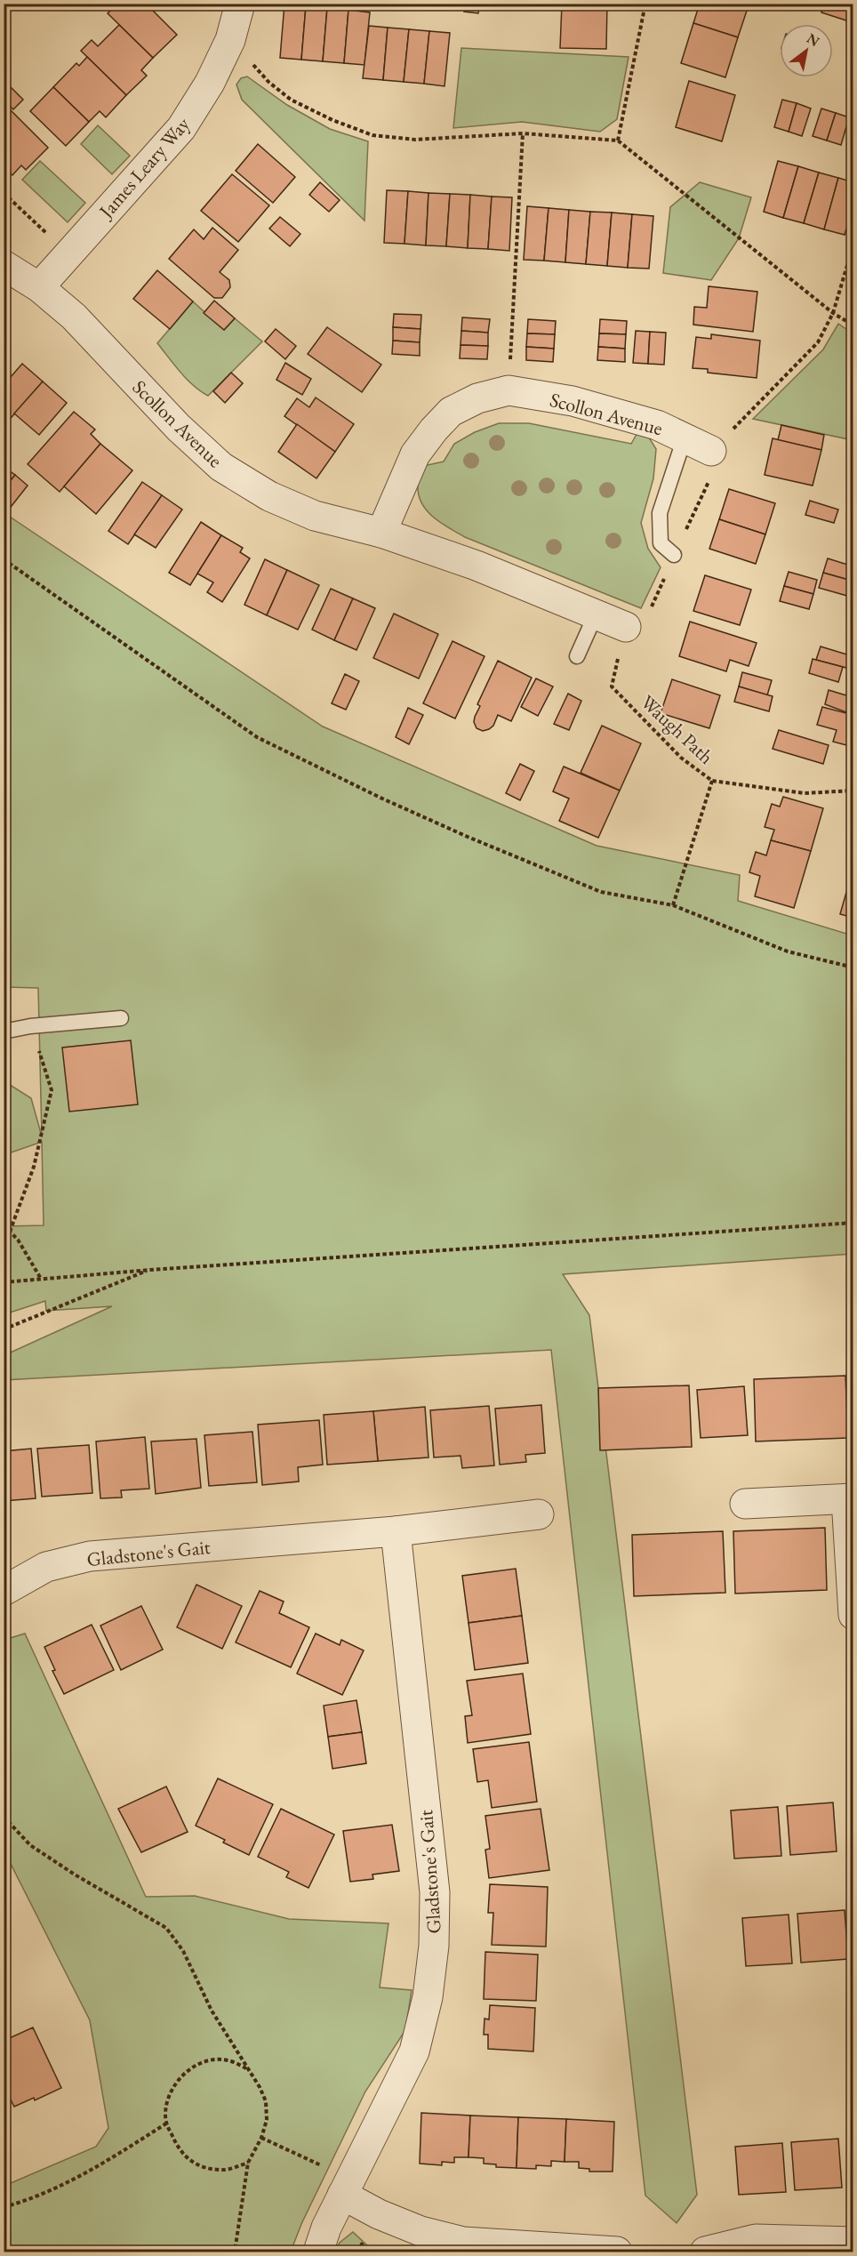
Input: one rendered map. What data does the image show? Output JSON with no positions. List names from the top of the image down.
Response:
{
  "streets": {
    "street": ["James Leary Way", "Scollon Avenue", "Gladstone's Gait"],
    "path": ["Waugh Path"]
  },
  "crossings": [
    ["James Leary Way", "Scollon Avenue"],
    ["Scollon Avenue", "Waugh Path"]
  ],
  "north": "top right"
}
